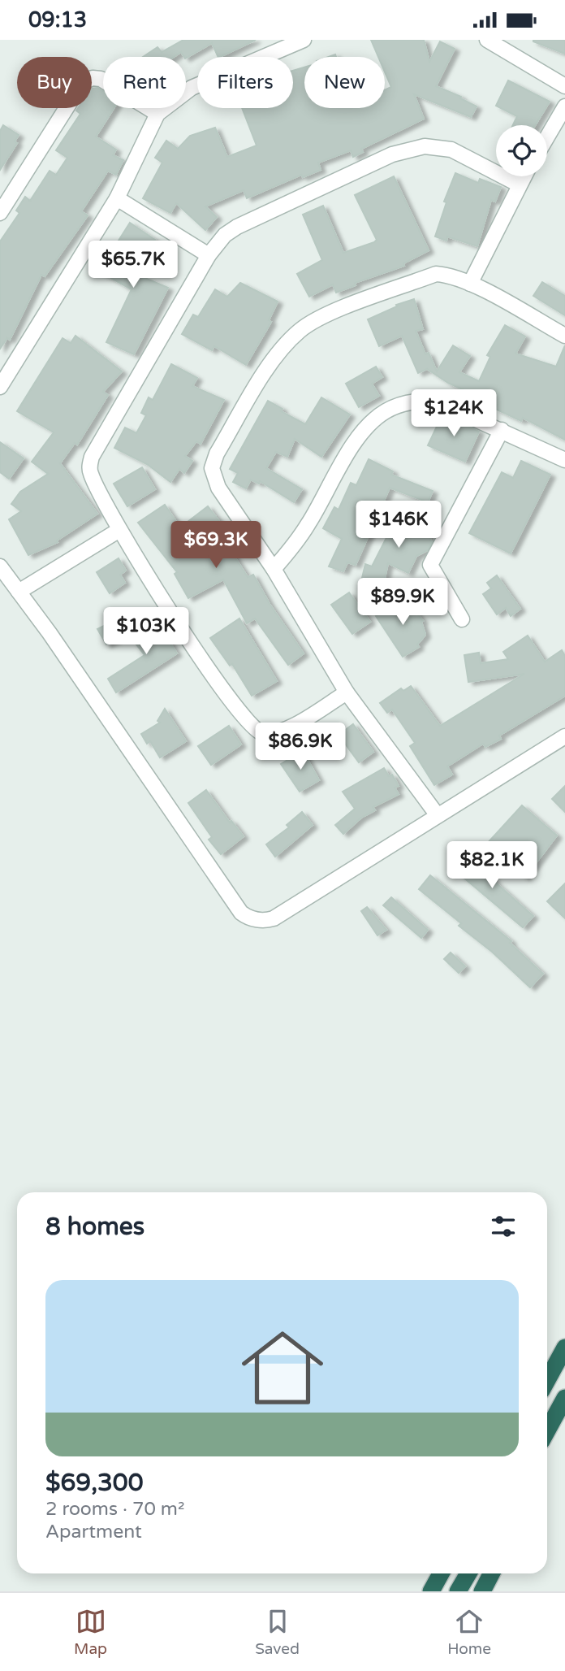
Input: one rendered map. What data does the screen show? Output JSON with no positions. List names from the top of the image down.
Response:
{
  "page": {
    "status": "09:13",
    "chip": [
      "Buy",
      "Rent",
      "Filters",
      "New"
    ],
    "price": [
      "$65.7K",
      "$124K",
      "$146K",
      "$69.3K",
      "$89.9K",
      "$103K",
      "$86.9K",
      "$82.1K"
    ],
    "heading": "8 homes",
    "list": [
      {
        "name": "$69,300",
        "note": "2 rooms · 70 m² · Apartment"
      }
    ],
    "tabs": ["Map", "Saved", "Home"]
  }
}
